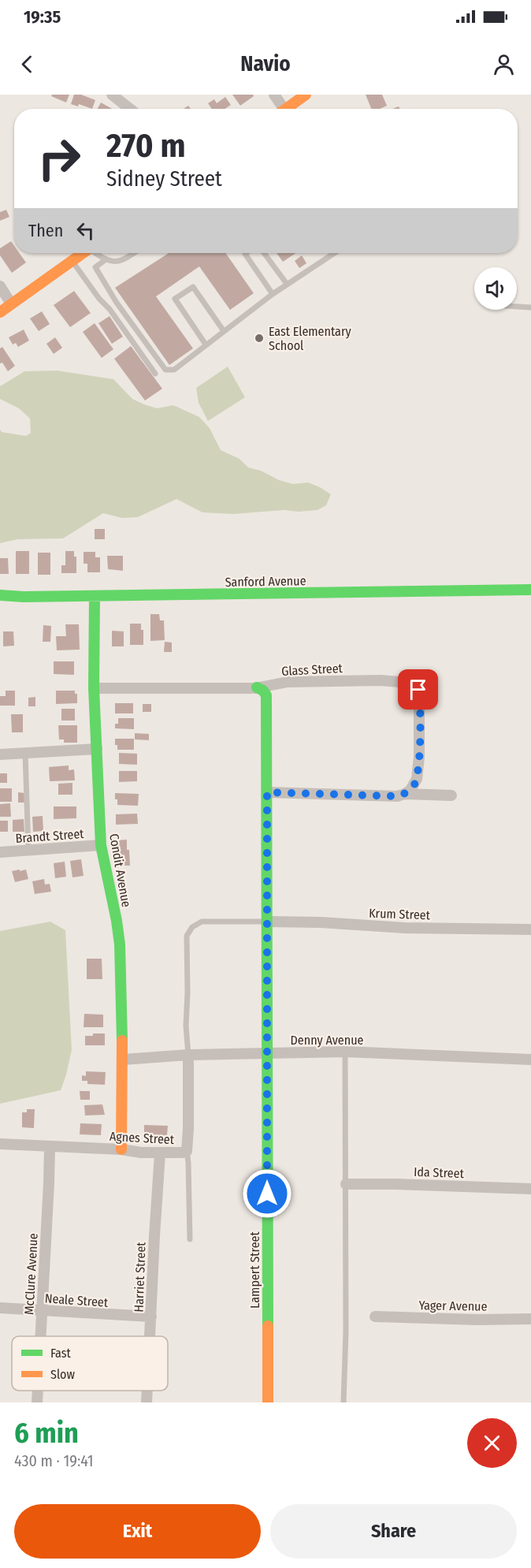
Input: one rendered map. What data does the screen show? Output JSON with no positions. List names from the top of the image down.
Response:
{
  "streets": {
    "street": [
      "Sanford Avenue",
      "Glass Street",
      "Brandt Street",
      "Condit Avenue",
      "Krum Street",
      "Denny Avenue",
      "Agnes Street",
      "Ida Street",
      "Lampert Street",
      "McClure Avenue",
      "Harriet Street",
      "Neale Street",
      "Yager Avenue"
    ]
  },
  "crossings": [
    ["Sanford Avenue", "Condit Avenue"],
    ["Glass Street", "Condit Avenue"],
    ["Glass Street", "Lampert Street"],
    ["Brandt Street", "Condit Avenue"],
    ["Condit Avenue", "Denny Avenue"],
    ["Condit Avenue", "Agnes Street"],
    ["Krum Street", "Lampert Street"],
    ["Denny Avenue", "Agnes Street"],
    ["Denny Avenue", "Lampert Street"],
    ["Agnes Street", "McClure Avenue"],
    ["Agnes Street", "Harriet Street"],
    ["McClure Avenue", "Neale Street"],
    ["Harriet Street", "Neale Street"]
  ],
  "places": ["East Elementary School"],
  "legend": ["Fast", "Slow"],
  "page": {
    "status": "19:35",
    "header": "Navio",
    "turn": ["270 m", "Sidney Street"],
    "then": "Then",
    "heading": ["6 min", "430 m · 19:41"],
    "buttons": ["Exit", "Share"]
  }
}
